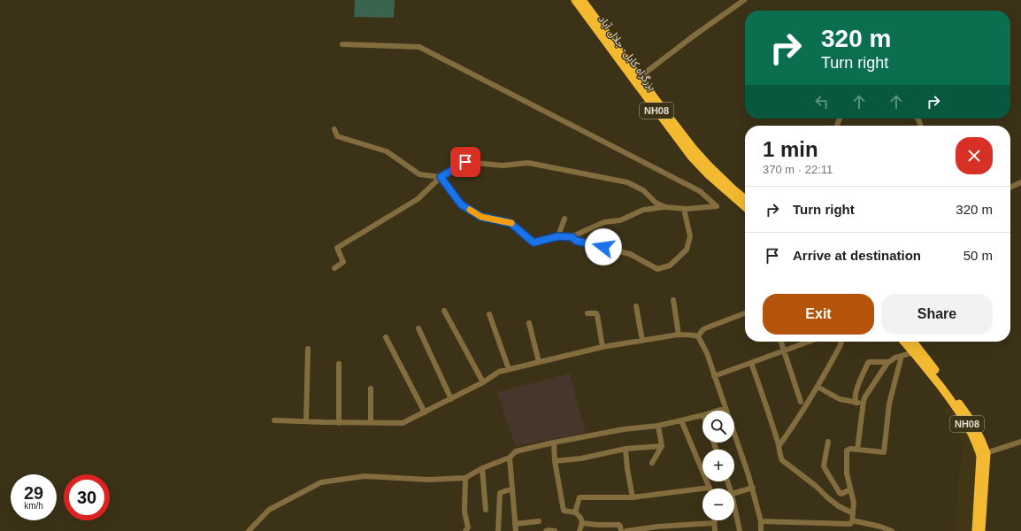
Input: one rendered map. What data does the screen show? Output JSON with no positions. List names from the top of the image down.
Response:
{
  "streets": {
    "highway": ["بزرگراه کابل- جلال آباد", "NH08"]
  },
  "page": {
    "turn": ["320 m", "Turn right"],
    "heading": ["1 min", "370 m · 22:11"],
    "list": [
      {
        "name": "Turn right",
        "value": "320 m"
      },
      {
        "name": "Arrive at destination",
        "value": "50 m"
      }
    ],
    "buttons": ["Exit", "Share"],
    "map_buttons": ["+", "−"],
    "speed": "29 km/h",
    "limit": "30"
  }
}
